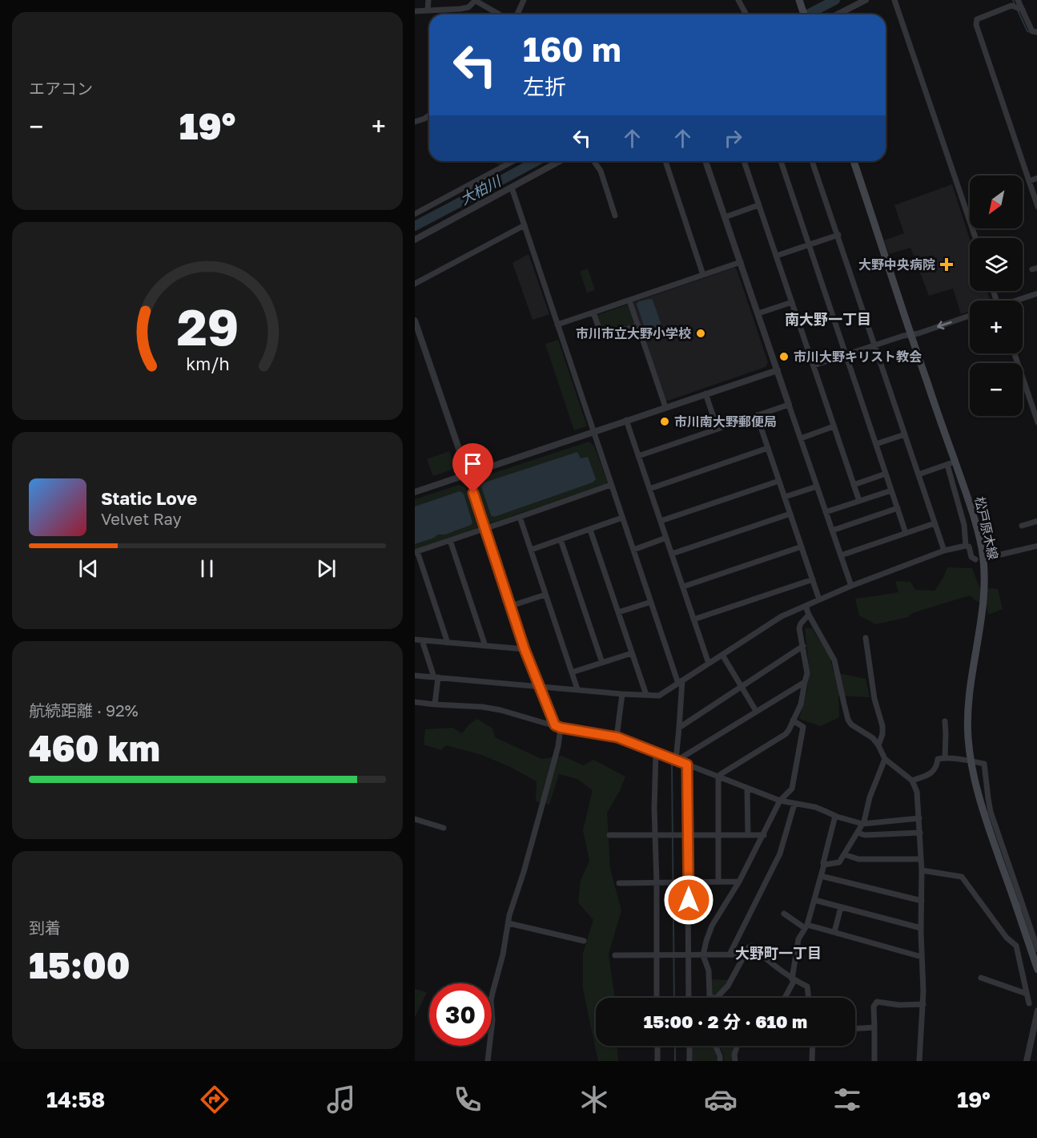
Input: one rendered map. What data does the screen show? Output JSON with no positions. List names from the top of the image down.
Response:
{
  "streets": {
    "main road": ["松戸原木線"]
  },
  "districts": ["南大野一丁目", "大野町一丁目"],
  "water": ["大柏川"],
  "places": {
    "health": ["大野中央病院"],
    "other": ["市川市立大野小学校", "市川大野キリスト教会", "市川南大野郵便局"]
  },
  "north": "bottom left",
  "page": {
    "tile": [
      "エアコン",
      ["航続距離 · 92%", "460 km"],
      ["到着", "15:00"]
    ],
    "turn": ["160 m", "左折"],
    "heat": ["−", "19°", "+"],
    "map_buttons": ["+", "−"],
    "song": ["Static Love", "Velvet Ray"],
    "limit": "30",
    "trip": "15:00 · 2 分 · 610 m",
    "tabs": ["14:58", "19°"],
    "gauge": ["29", "km/h"]
  }
}
